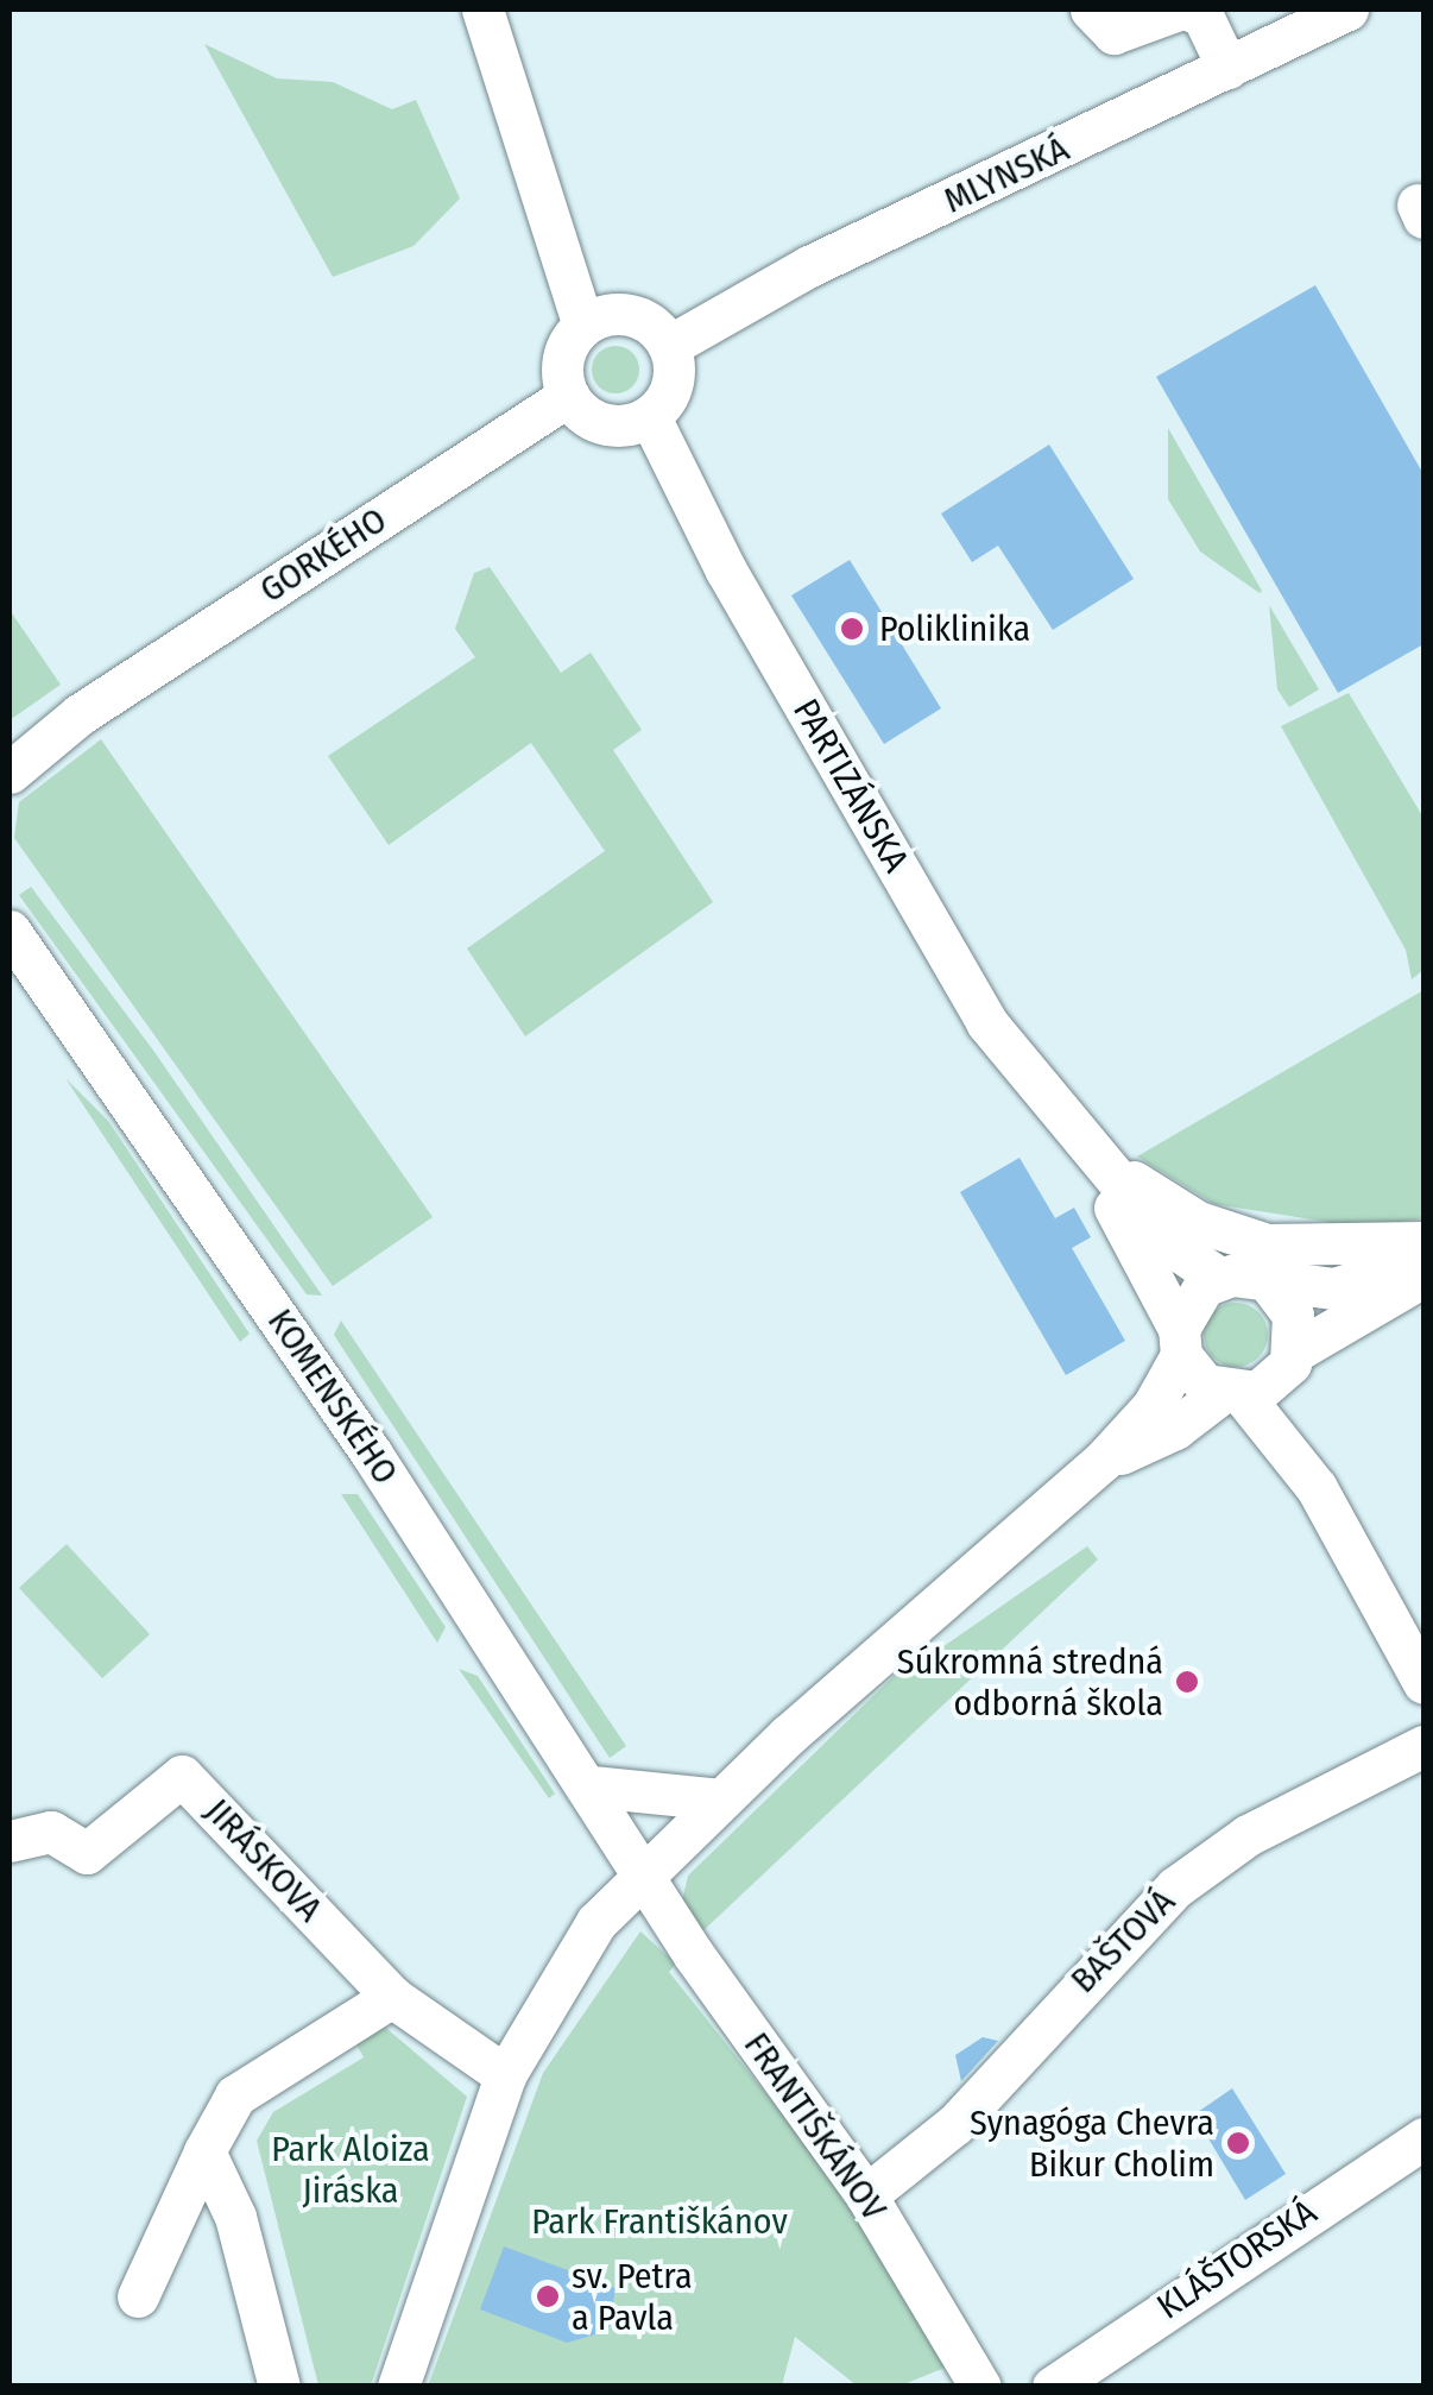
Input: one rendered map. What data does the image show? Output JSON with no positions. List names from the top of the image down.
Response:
{
  "streets": {
    "street": [
      "MLYNSKÁ",
      "GORKÉHO",
      "PARTIZÁNSKA",
      "KOMENSKÉHO",
      "JIRÁSKOVA",
      "BAŠTOVÁ",
      "FRANTIŠKÁNOV",
      "KLÁŠTORSKÁ"
    ]
  },
  "crossings": [
    ["MLYNSKÁ", "GORKÉHO"],
    ["MLYNSKÁ", "PARTIZÁNSKA"],
    ["GORKÉHO", "PARTIZÁNSKA"],
    ["KOMENSKÉHO", "FRANTIŠKÁNOV"],
    ["BAŠTOVÁ", "FRANTIŠKÁNOV"]
  ],
  "parks": ["Park Aloiza Jiráska", "Park Františkánov"],
  "places": [
    "Poliklinika",
    "Súkromná stredná odborná škola",
    "Synagóga Chevra Bikur Cholim",
    "sv. Petra a Pavla"
  ]
}
